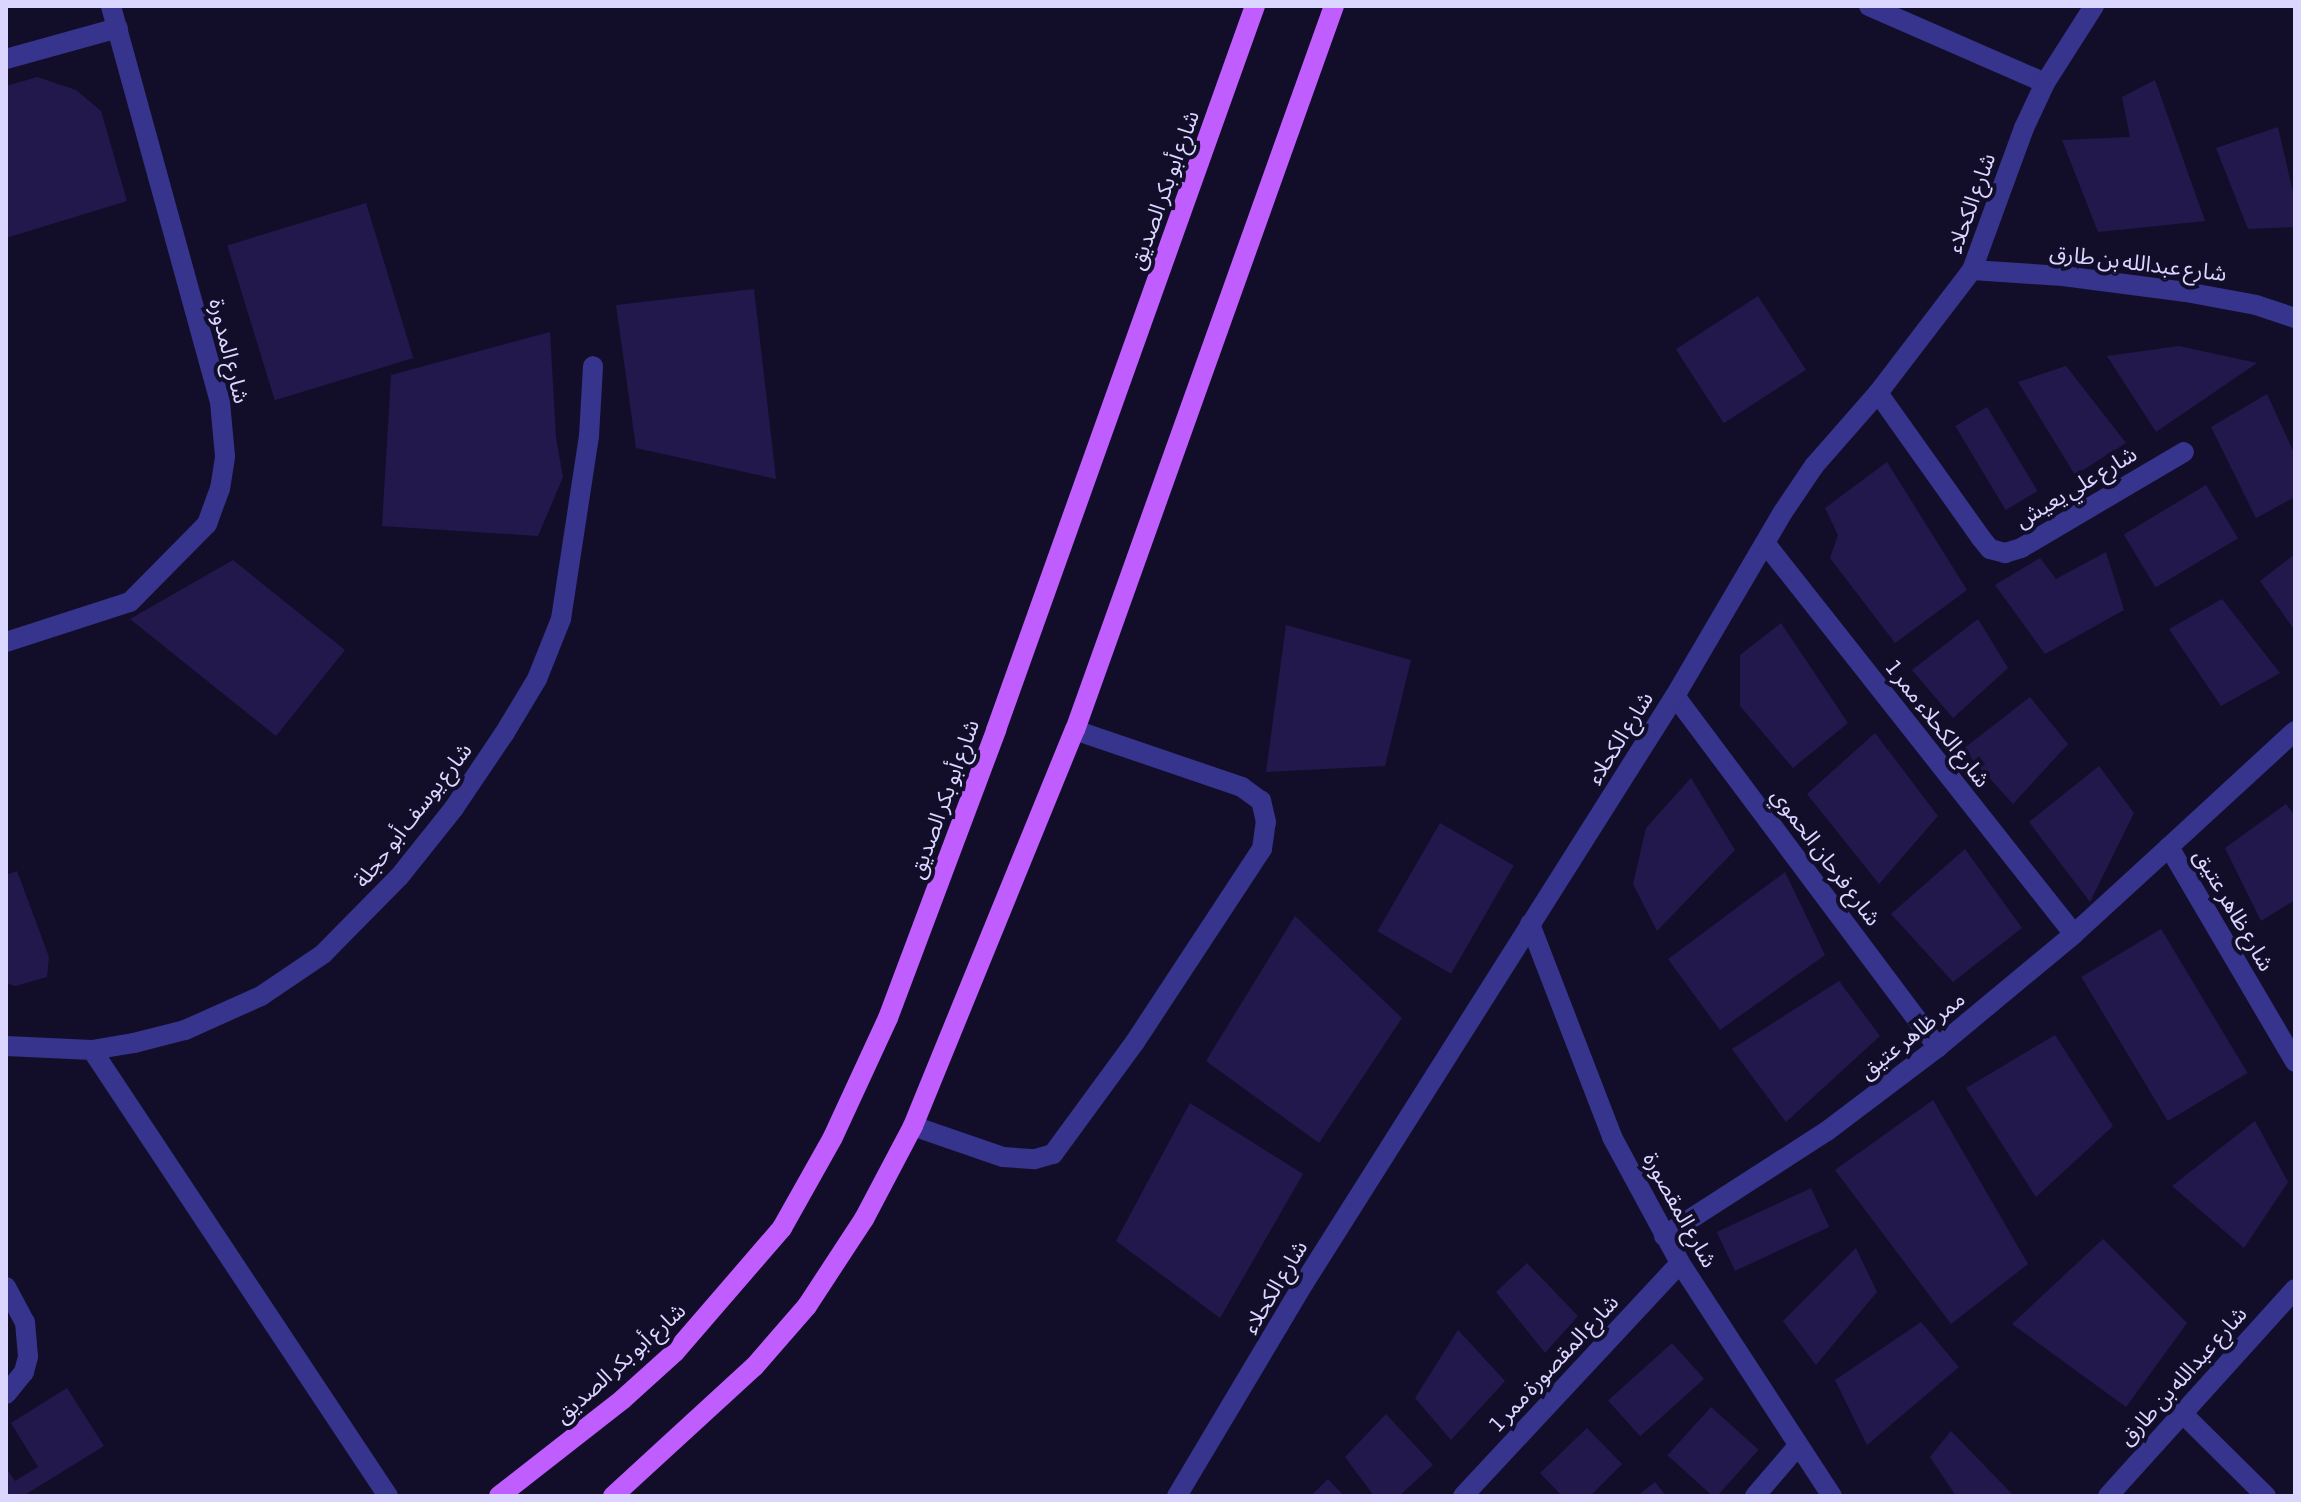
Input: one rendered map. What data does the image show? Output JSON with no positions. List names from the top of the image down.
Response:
{
  "streets": {
    "main road": ["شارع أبو بكر الصديق"],
    "street": [
      "شارع الكحلاء",
      "شارع عبدالله بن طارق",
      "شارع المدورة",
      "شارع علي يعيش",
      "شارع الكحلاء ممر 1",
      "شارع يوسف أبو حجلة",
      "شارع فرحان الحموي",
      "شارع ظاهر عتيق",
      "ممر ظاهر عتيق",
      "شارع المقصورة",
      "شارع المقصورة ممر 1"
    ]
  },
  "crossings": [
    ["شارع الكحلاء", "شارع عبدالله بن طارق"],
    ["شارع الكحلاء", "شارع علي يعيش"],
    ["شارع الكحلاء", "شارع الكحلاء ممر 1"],
    ["شارع الكحلاء", "شارع فرحان الحموي"],
    ["شارع الكحلاء", "شارع المقصورة"],
    ["شارع الكحلاء ممر 1", "ممر ظاهر عتيق"],
    ["شارع فرحان الحموي", "ممر ظاهر عتيق"],
    ["شارع ظاهر عتيق", "ممر ظاهر عتيق"],
    ["ممر ظاهر عتيق", "شارع المقصورة"],
    ["شارع المقصورة", "شارع المقصورة ممر 1"]
  ]
}
